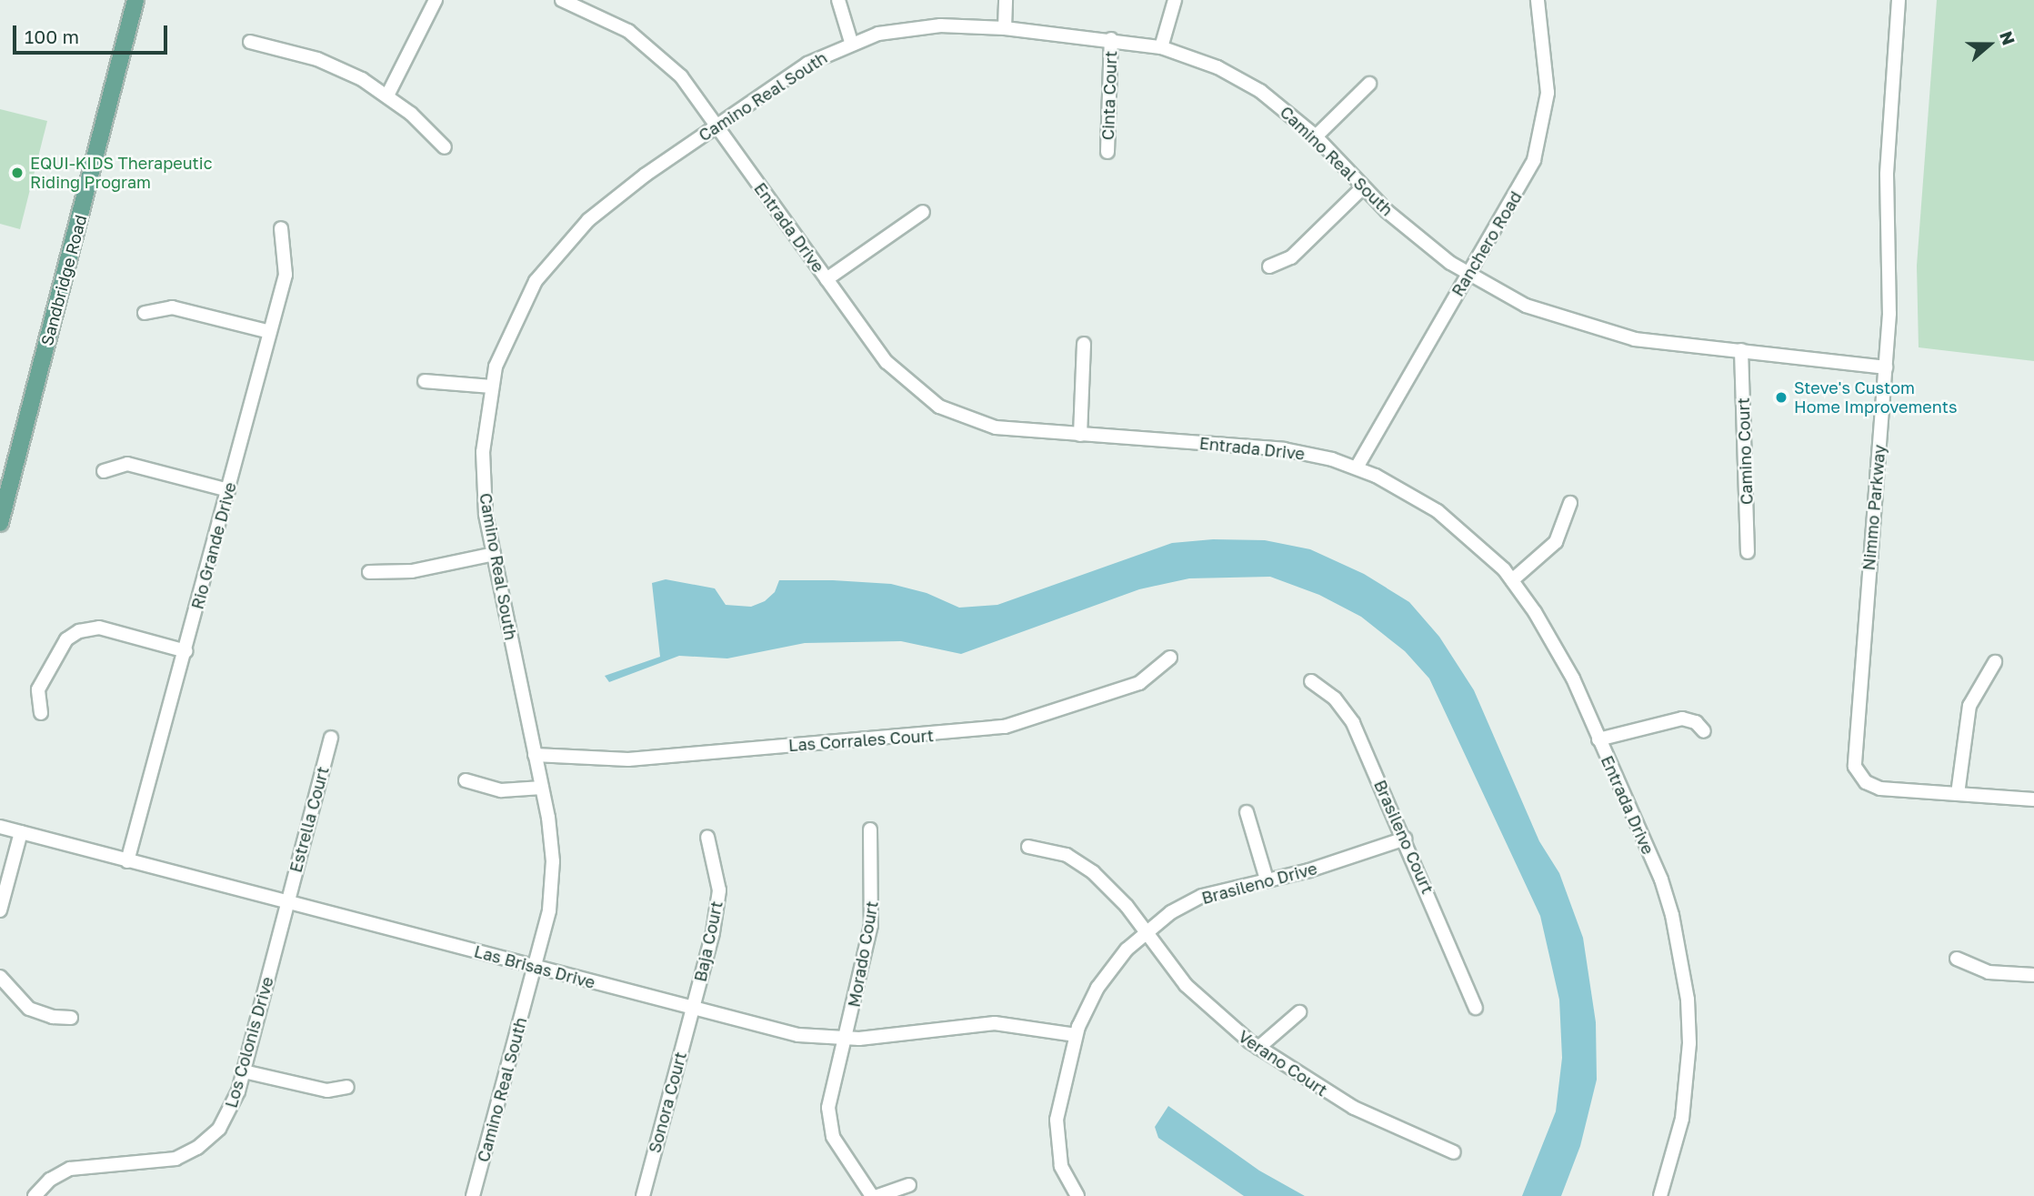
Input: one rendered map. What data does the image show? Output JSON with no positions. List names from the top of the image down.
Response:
{
  "streets": {
    "main road": ["Sandbridge Road"],
    "street": [
      "Cinta Court",
      "Camino Real South",
      "Entrada Drive",
      "Ranchero Road",
      "Camino Court",
      "Nimmo Parkway",
      "Rio Grande Drive",
      "Las Corrales Court",
      "Estrella Court",
      "Brasileno Court",
      "Brasileno Drive",
      "Baja Court",
      "Morado Court",
      "Las Brisas Drive",
      "Los Colonis Drive",
      "Verano Court",
      "Sonora Court"
    ]
  },
  "crossings": [
    ["Cinta Court", "Camino Real South"],
    ["Camino Real South", "Entrada Drive"],
    ["Camino Real South", "Ranchero Road"],
    ["Camino Real South", "Camino Court"],
    ["Camino Real South", "Nimmo Parkway"],
    ["Camino Real South", "Las Corrales Court"],
    ["Camino Real South", "Las Brisas Drive"],
    ["Entrada Drive", "Ranchero Road"],
    ["Rio Grande Drive", "Las Brisas Drive"],
    ["Estrella Court", "Las Brisas Drive"],
    ["Estrella Court", "Los Colonis Drive"],
    ["Brasileno Court", "Brasileno Drive"],
    ["Brasileno Drive", "Las Brisas Drive"],
    ["Brasileno Drive", "Verano Court"],
    ["Baja Court", "Las Brisas Drive"],
    ["Baja Court", "Sonora Court"],
    ["Morado Court", "Las Brisas Drive"],
    ["Las Brisas Drive", "Los Colonis Drive"],
    ["Las Brisas Drive", "Sonora Court"]
  ],
  "places": ["EQUI-KIDS Therapeutic Riding Program", "Steve's Custom Home Improvements"],
  "scale_bar": "100 m",
  "north": "right"
}
